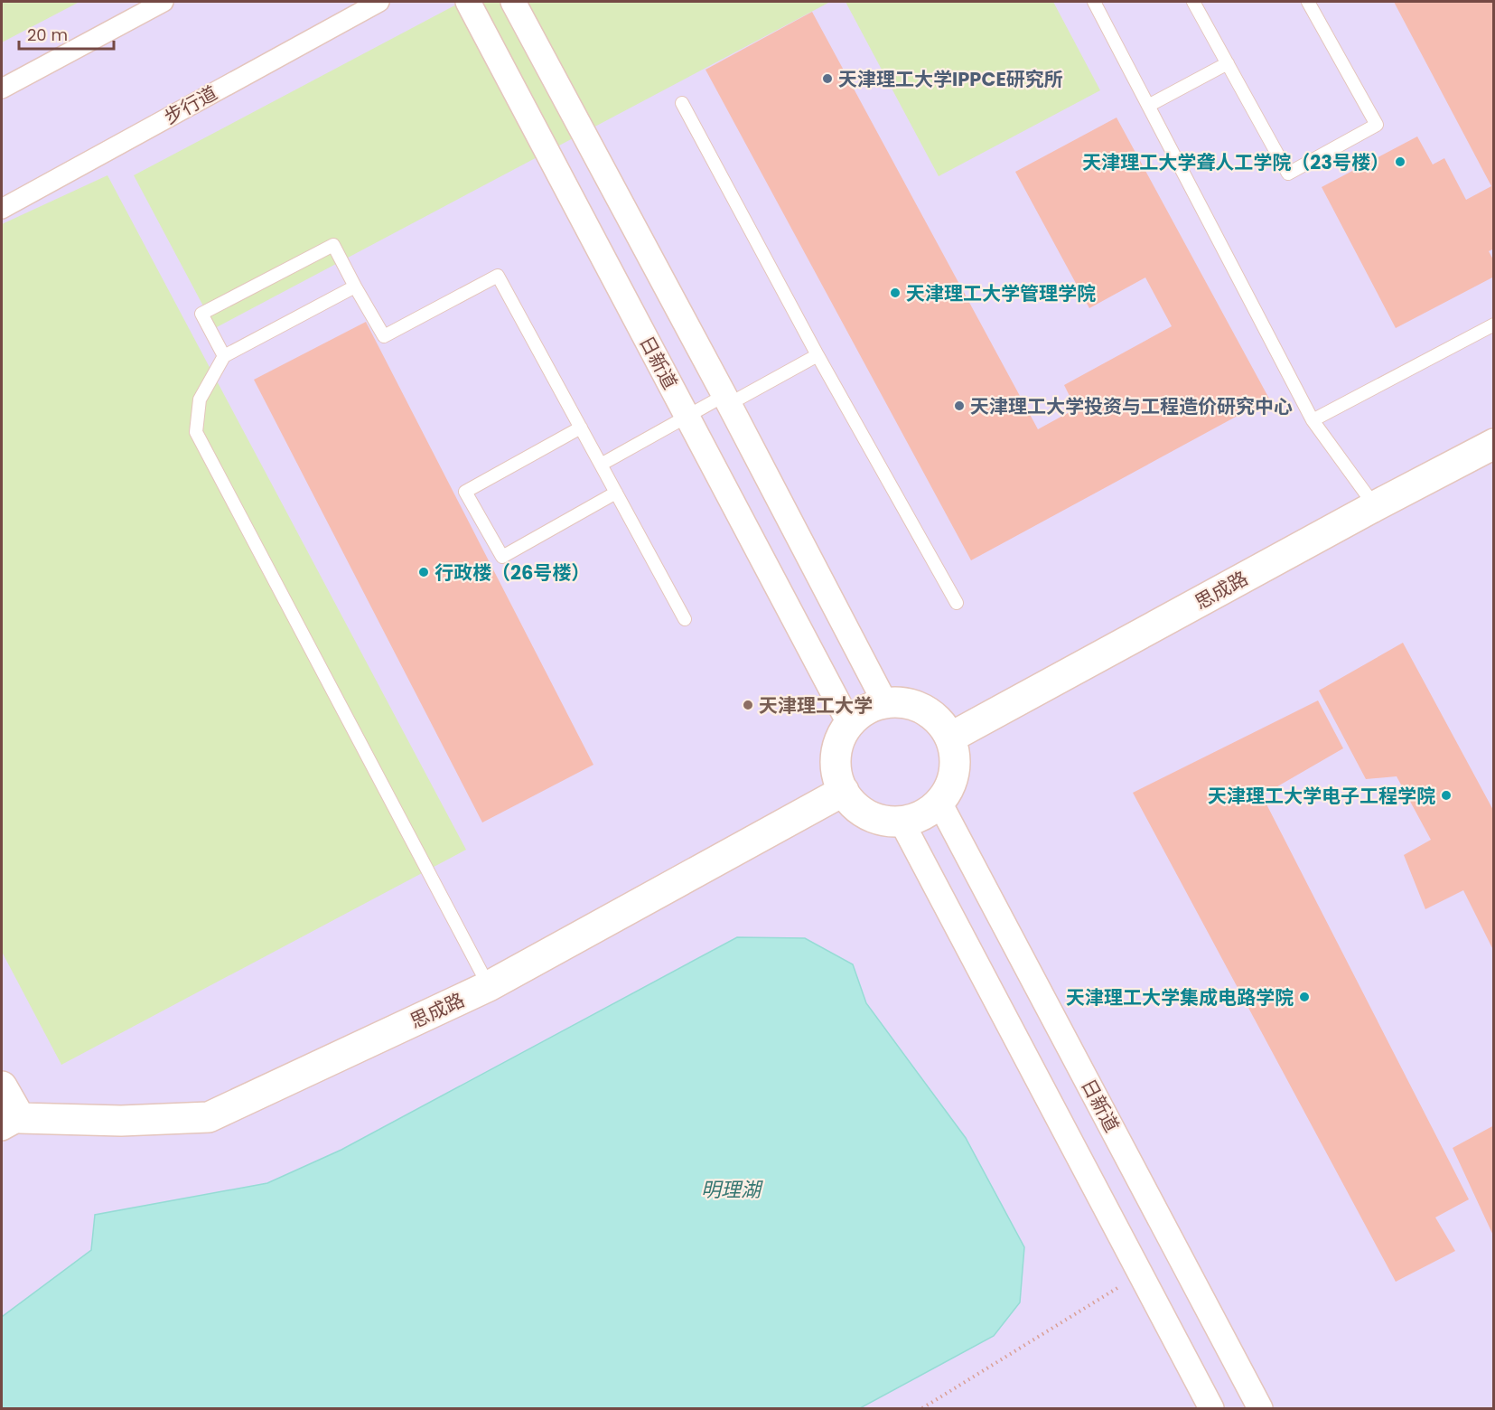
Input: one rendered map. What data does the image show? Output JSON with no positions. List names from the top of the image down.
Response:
{
  "streets": {
    "street": ["步行道", "日新道", "思成路"]
  },
  "crossings": [
    ["日新道", "思成路"]
  ],
  "water": ["明理湖"],
  "places": [
    "天津理工大学IPPCE研究所",
    "天津理工大学聋人工学院（23号楼）",
    "天津理工大学管理学院",
    "天津理工大学投资与工程造价研究中心",
    "行政楼（26号楼）",
    "天津理工大学",
    "天津理工大学电子工程学院",
    "天津理工大学集成电路学院"
  ],
  "scale_bar": "20 m"
}
